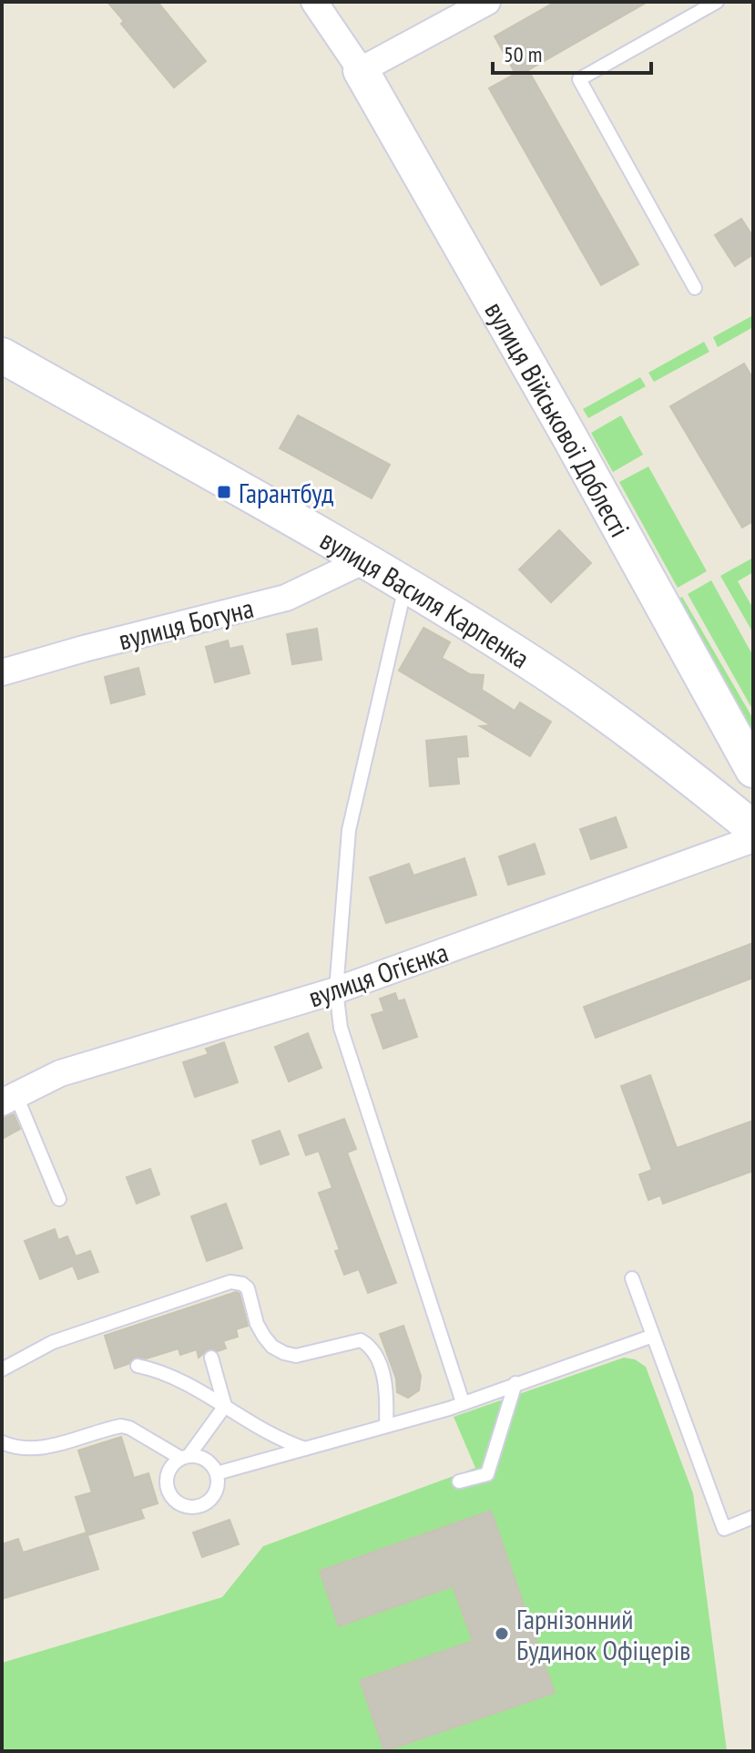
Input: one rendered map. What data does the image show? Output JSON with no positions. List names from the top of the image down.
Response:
{
  "streets": {
    "street": [
      "вулиця Військової Доблесті",
      "вулиця Василя Карпенка",
      "вулиця Богуна",
      "вулиця Огієнка"
    ]
  },
  "crossings": [
    ["вулиця Василя Карпенка", "вулиця Богуна"]
  ],
  "places": {
    "transit": ["Гарантбуд"],
    "other": ["Гарнізонний Будинок Офіцерів"]
  },
  "scale_bar": "50 m"
}
